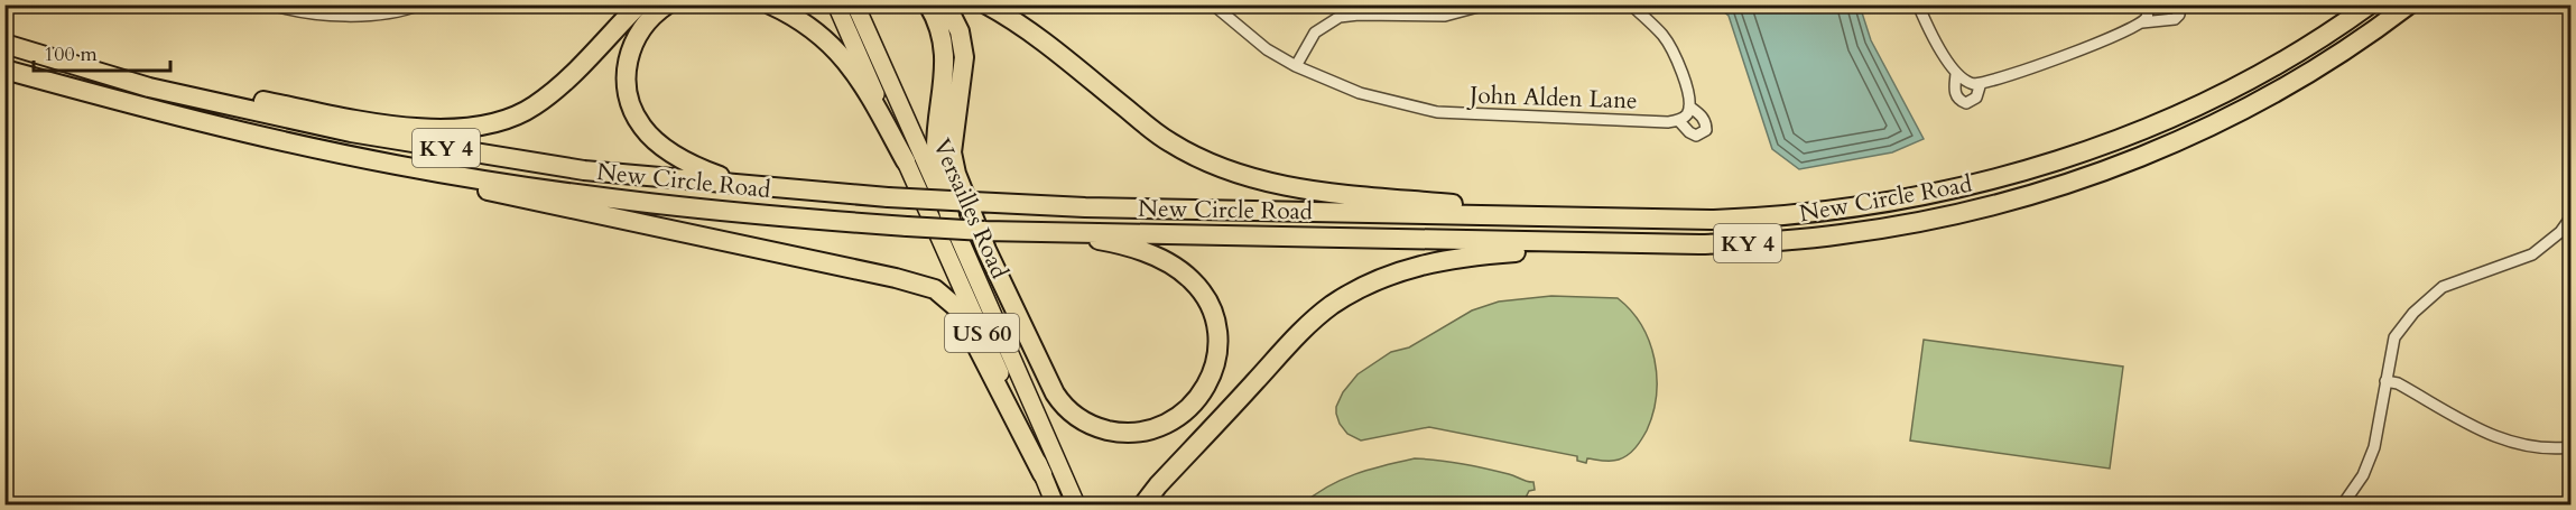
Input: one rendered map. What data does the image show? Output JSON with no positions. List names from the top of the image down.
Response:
{
  "streets": {
    "highway": ["KY 4", "New Circle Road"],
    "main road": ["Versailles Road", "US 60"],
    "street": ["John Alden Lane"]
  },
  "scale_bar": "100 m"
}
